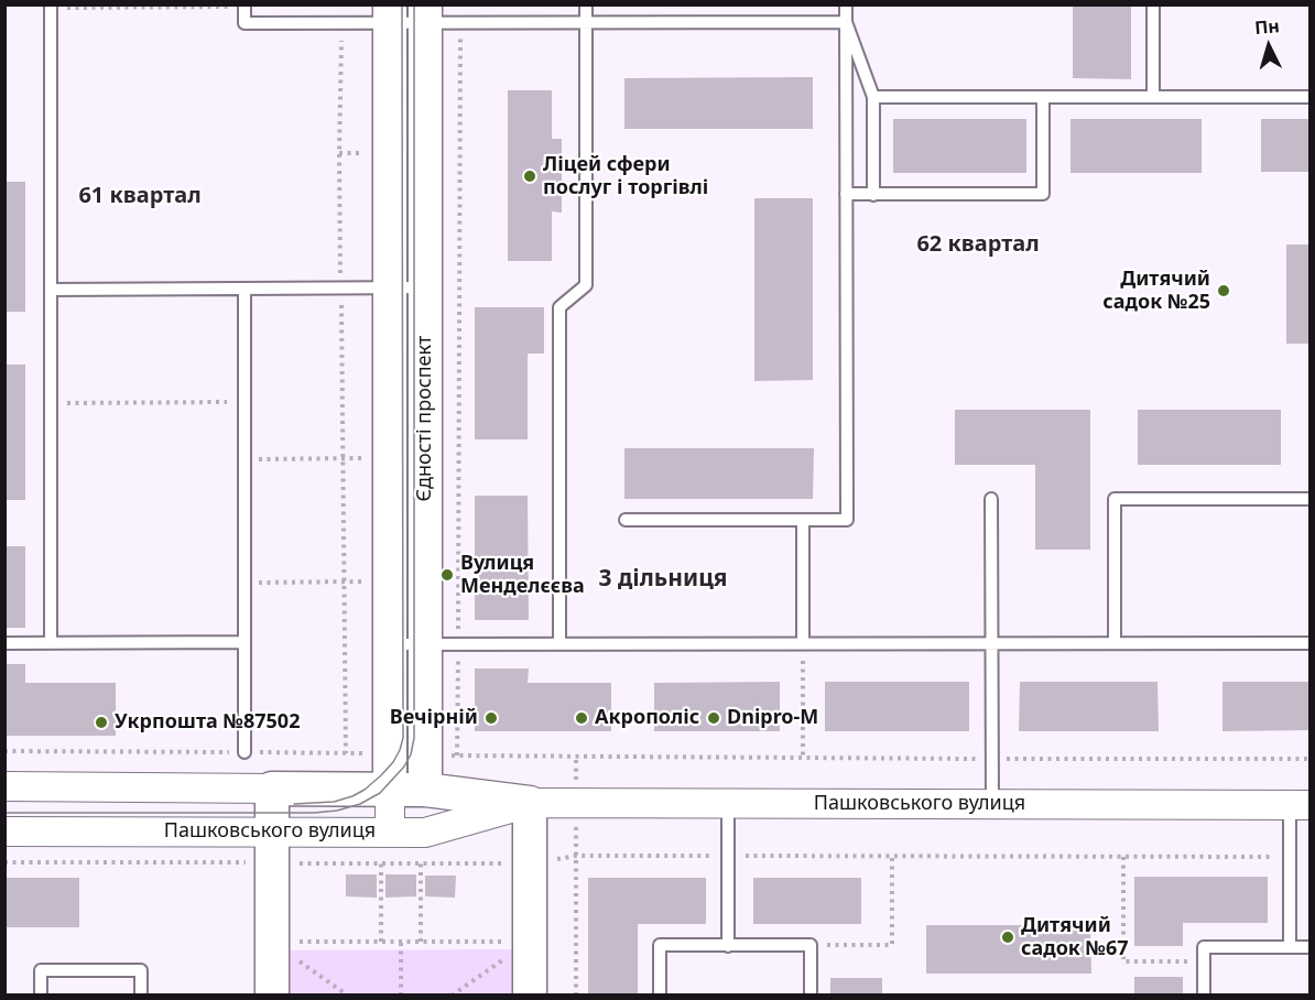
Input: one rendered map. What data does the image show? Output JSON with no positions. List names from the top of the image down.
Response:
{
  "streets": {
    "main road": ["Єдності проспект", "Пашковського вулиця"]
  },
  "crossings": [
    ["Єдності проспект", "Пашковського вулиця"]
  ],
  "districts": ["61 квартал", "62 квартал", "3 дільниця"],
  "places": [
    "Ліцей сфери послуг і торгівлі",
    "Дитячий садок №25",
    "Вулиця Менделєєва",
    "Вечірній",
    "Акрополіс",
    "Dnipro-M",
    "Укрпошта №87502",
    "Дитячий садок №67"
  ],
  "north": "top"
}
